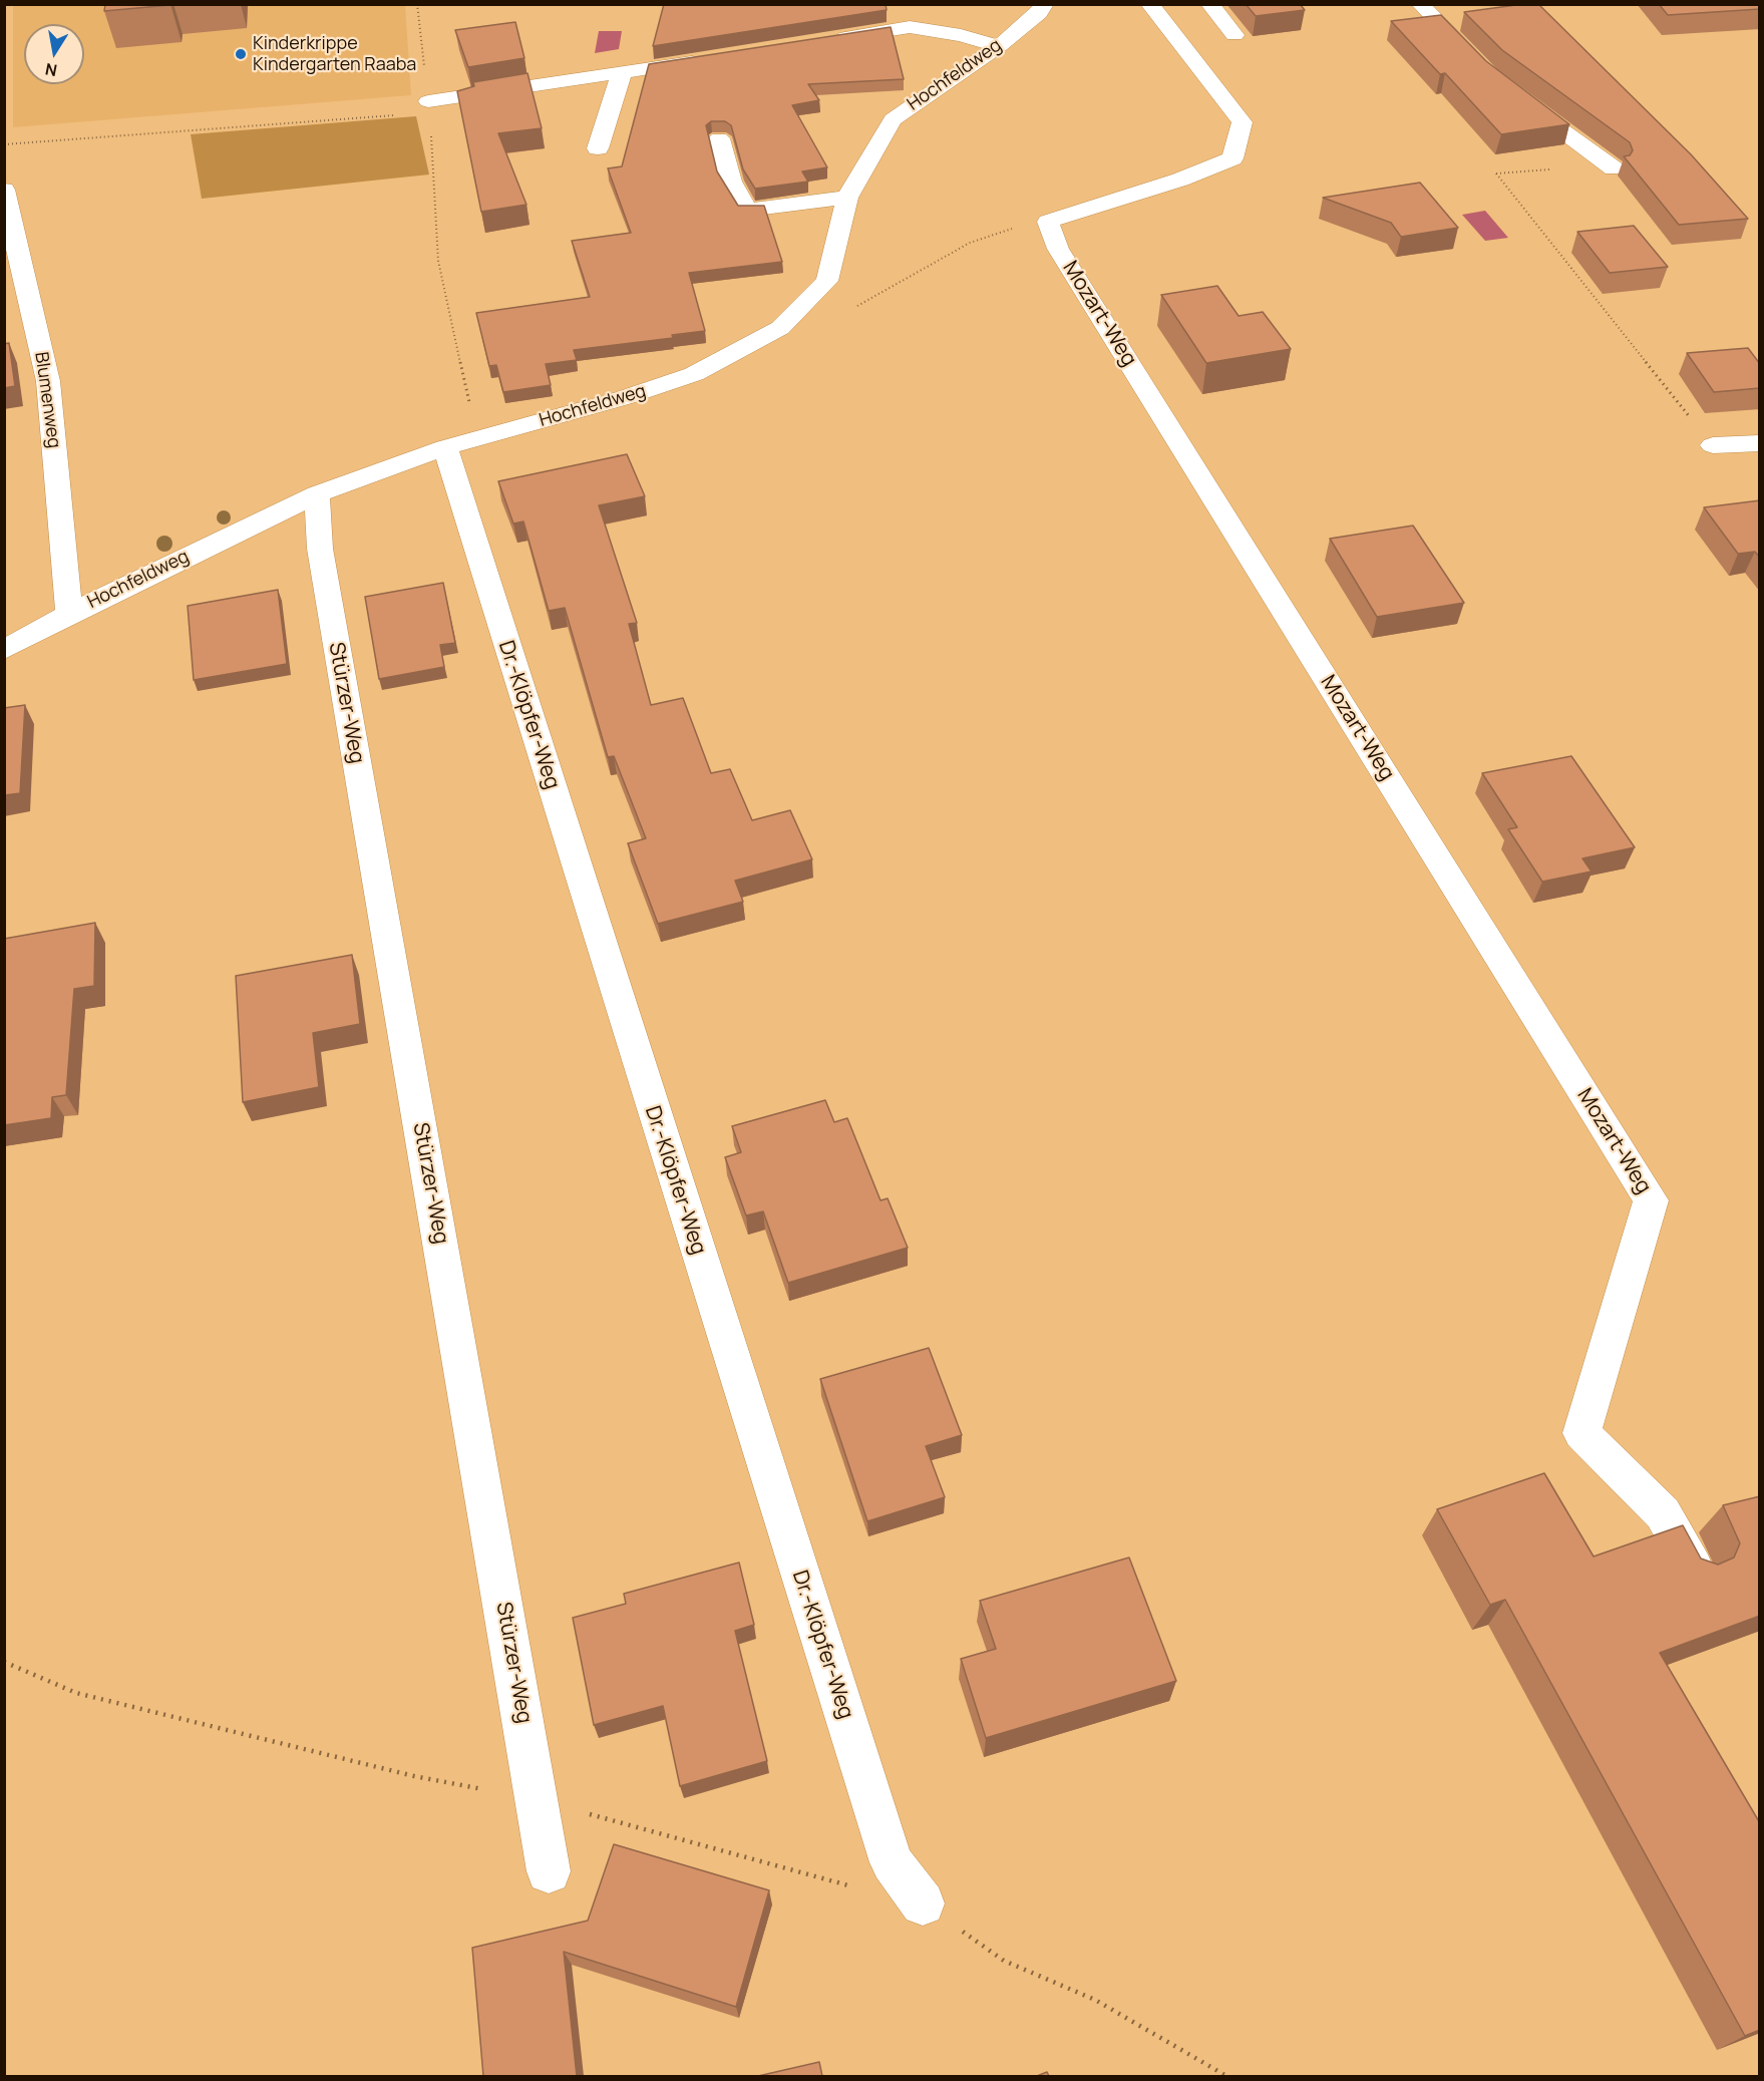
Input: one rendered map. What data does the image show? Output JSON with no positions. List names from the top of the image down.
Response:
{
  "streets": {
    "street": [
      "Hochfeldweg",
      "Mozart-Weg",
      "Blumenweg",
      "Stürzer-Weg",
      "Dr.-Klöpfer-Weg"
    ]
  },
  "crossings": [
    ["Hochfeldweg", "Blumenweg"],
    ["Hochfeldweg", "Stürzer-Weg"],
    ["Hochfeldweg", "Dr.-Klöpfer-Weg"]
  ],
  "places": ["Kinderkrippe Kindergarten Raaba"],
  "north": "bottom"
}
